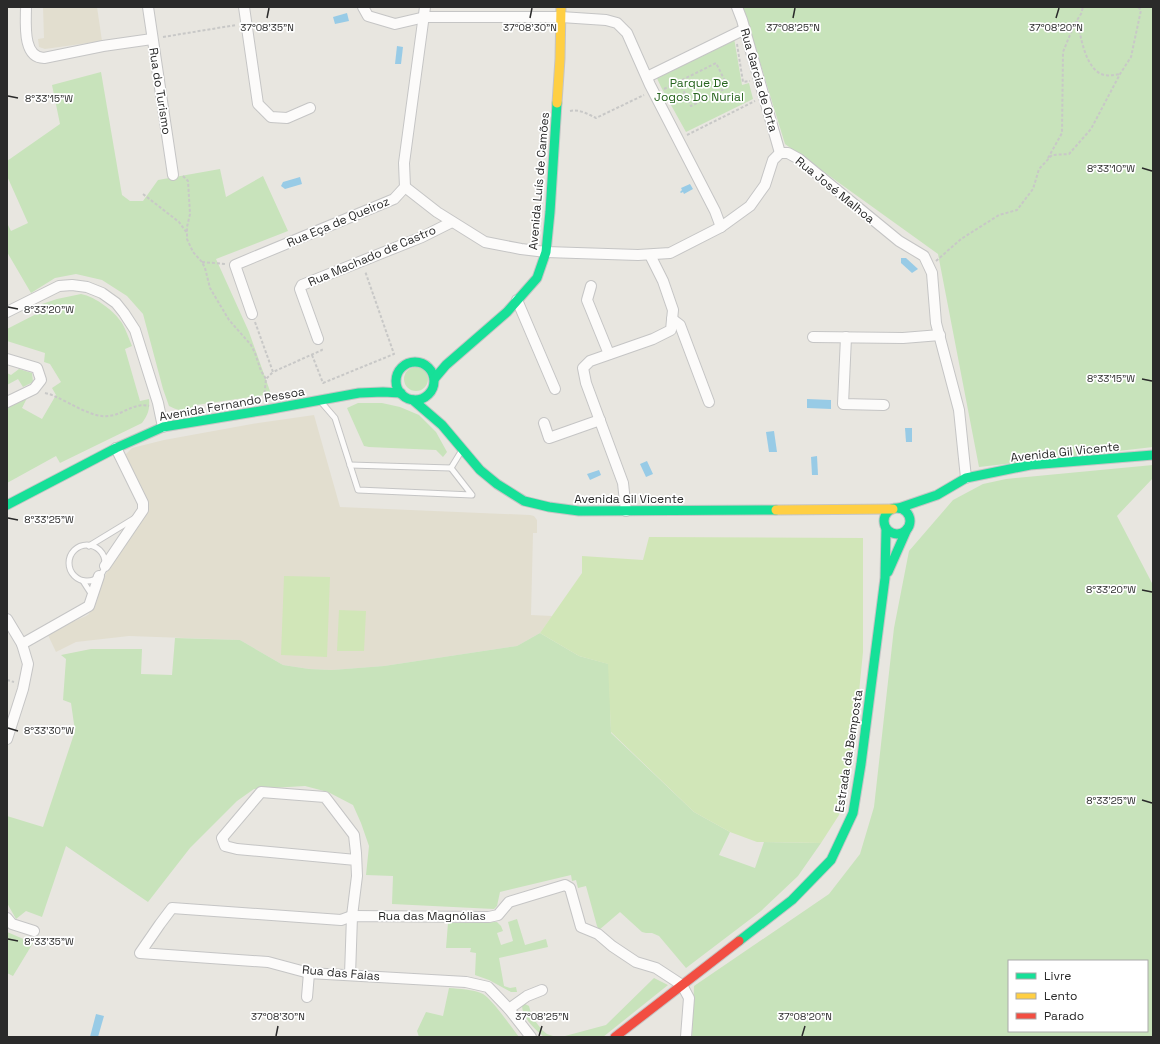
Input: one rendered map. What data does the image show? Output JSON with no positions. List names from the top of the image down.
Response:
{
  "streets": {
    "street": [
      "Rua Garcia de Orta",
      "Rua do Turismo",
      "Avenida Luís de Camões",
      "Rua José Malhoa",
      "Rua Eça de Queiroz",
      "Rua Machado de Castro",
      "Avenida Fernando Pessoa",
      "Avenida Gil Vicente",
      "Estrada da Bemposta",
      "Rua das Magnólias",
      "Rua das Faias"
    ]
  },
  "crossings": [
    ["Rua Garcia de Orta", "Rua José Malhoa"],
    ["Avenida Luís de Camões", "Rua José Malhoa"],
    ["Rua José Malhoa", "Rua Eça de Queiroz"],
    ["Rua José Malhoa", "Rua Machado de Castro"],
    ["Rua José Malhoa", "Avenida Gil Vicente"],
    ["Estrada da Bemposta", "Rua das Magnólias"],
    ["Rua das Magnólias", "Rua das Faias"]
  ],
  "parks": ["Parque De Jogos Do Nurial"],
  "legend": ["Livre", "Lento", "Parado"],
  "coordinates": [
    "37°08'35\"N",
    "37°08'30\"N",
    "37°08'25\"N",
    "37°08'20\"N",
    "8°33'15\"W",
    "8°33'10\"W",
    "8°33'20\"W",
    "8°33'25\"W",
    "8°33'30\"W",
    "8°33'35\"W"
  ]
}
